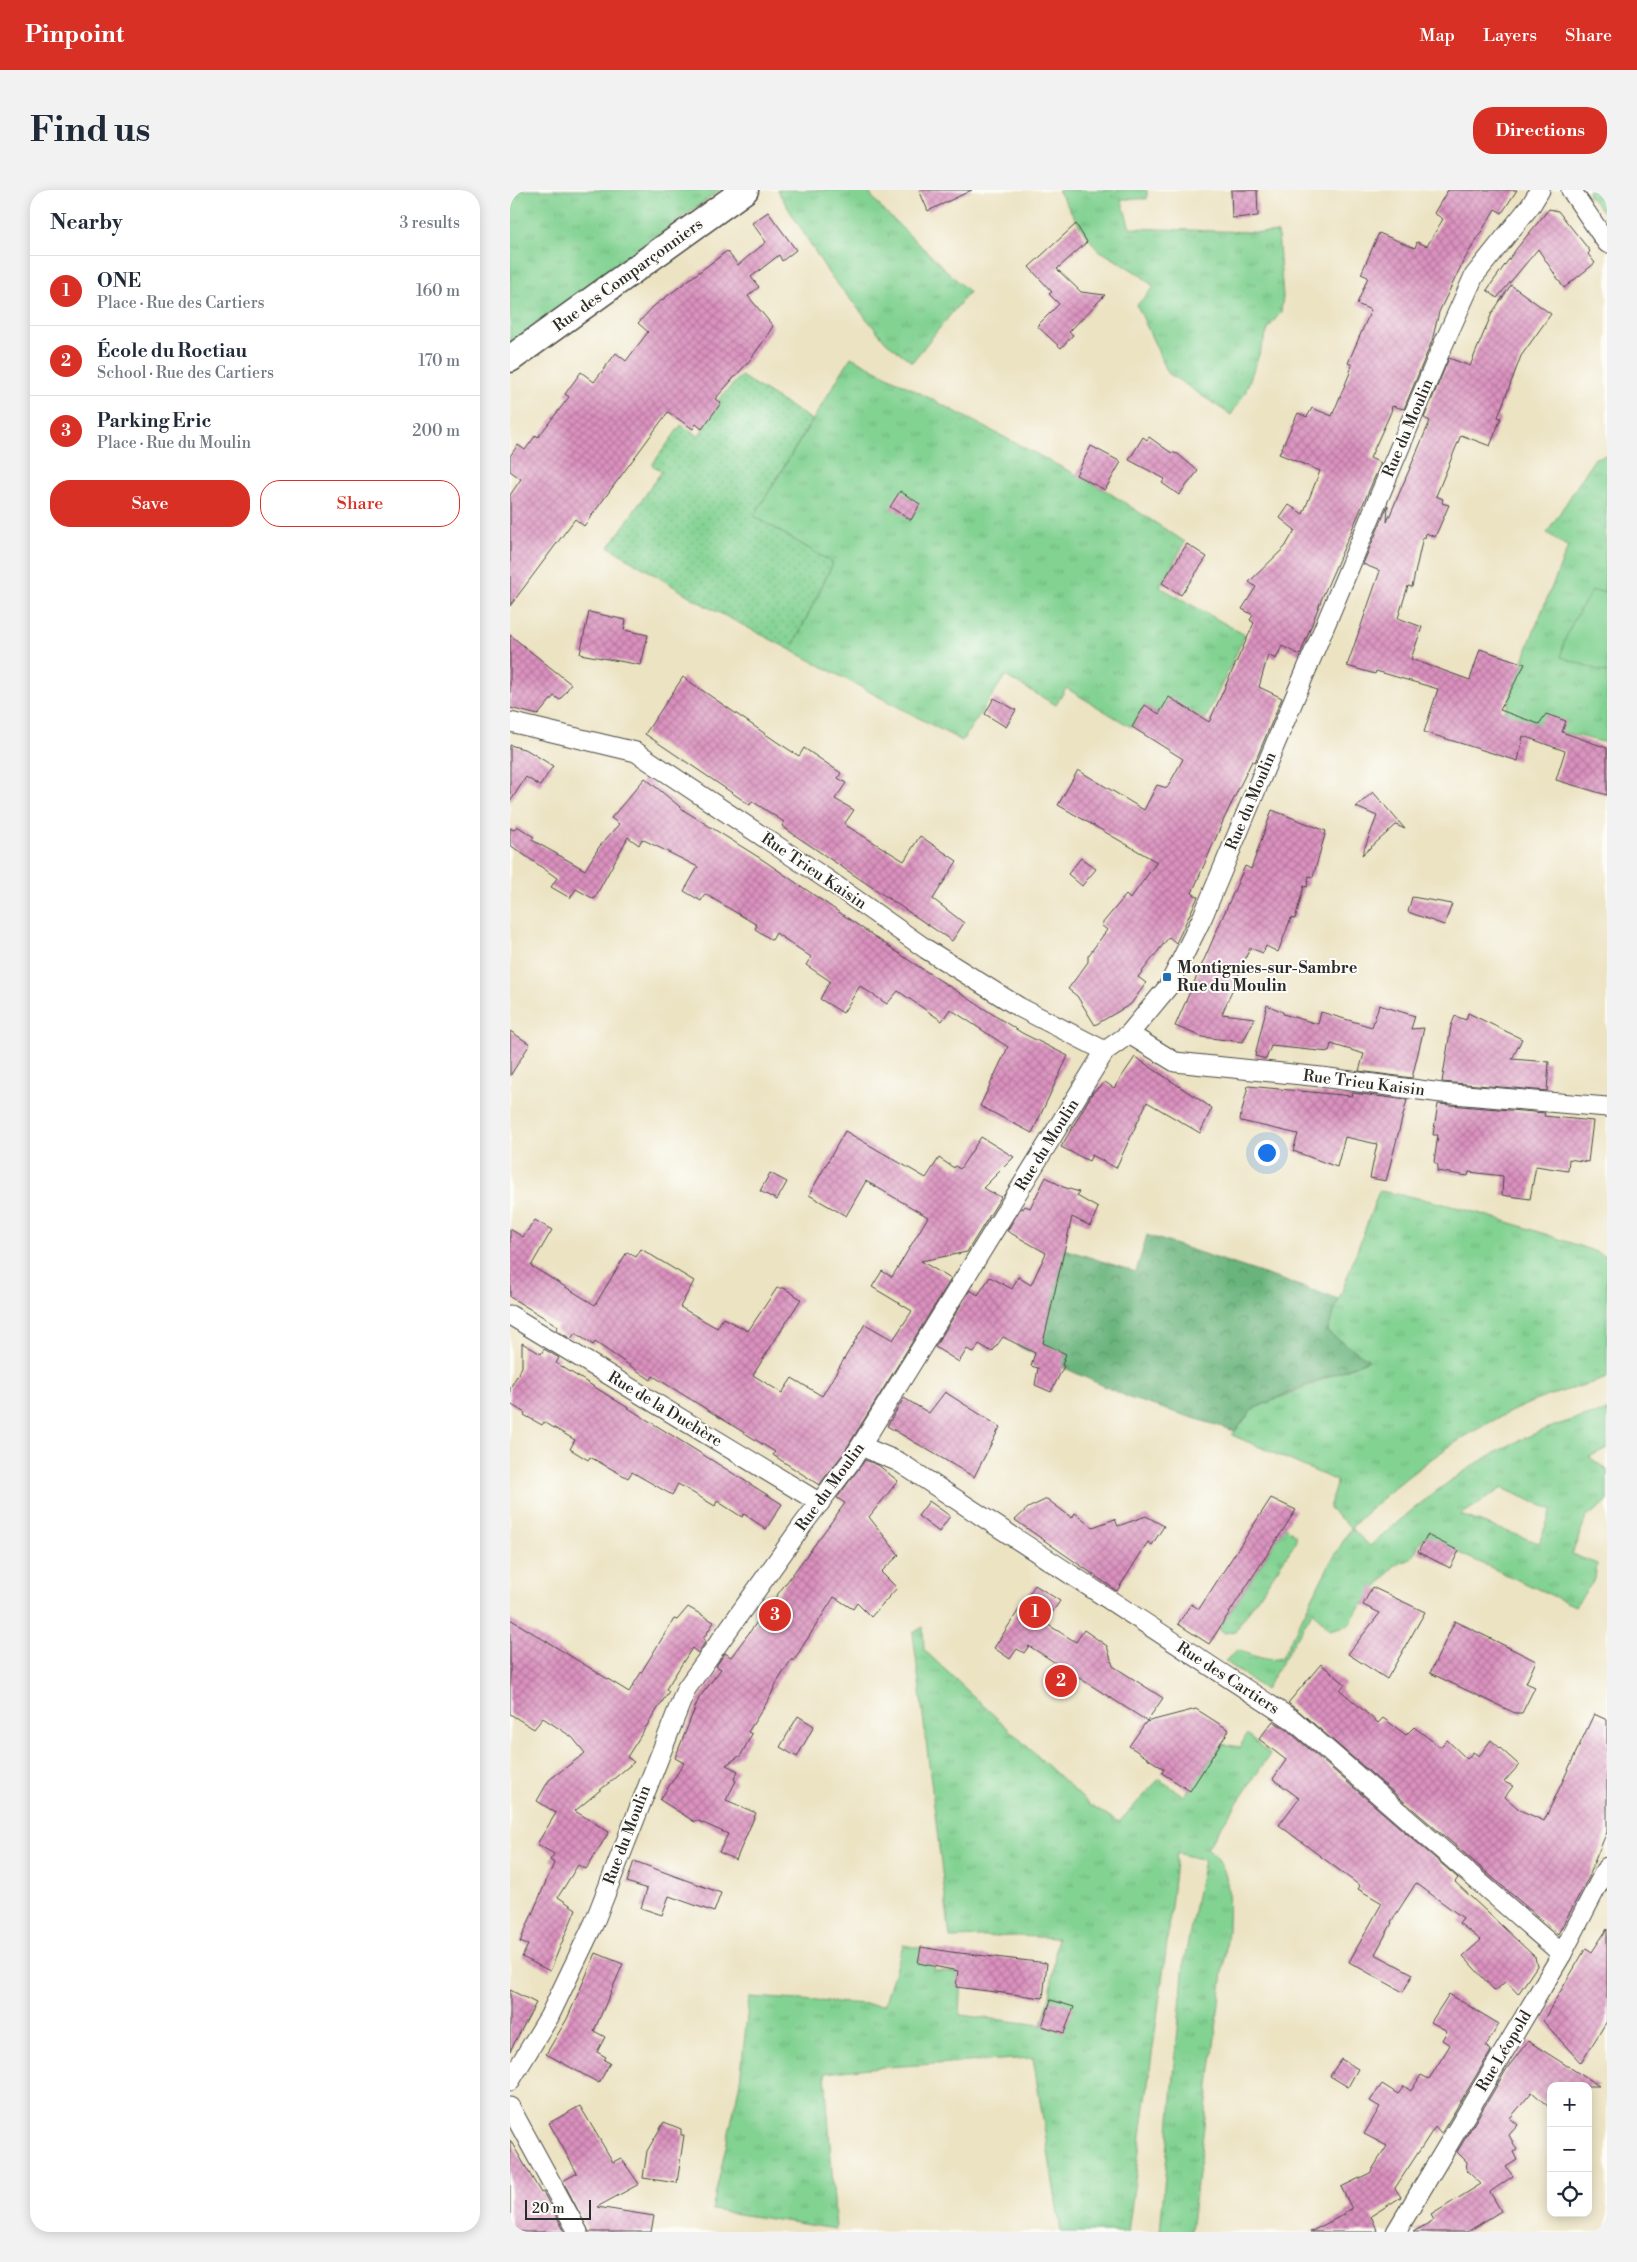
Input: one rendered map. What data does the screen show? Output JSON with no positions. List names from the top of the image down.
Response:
{
  "streets": {
    "street": [
      "Rue des Comparçonniers",
      "Rue du Moulin",
      "Rue Trieu Kaisin",
      "Rue de la Duchère",
      "Rue des Cartiers",
      "Rue Léopold"
    ]
  },
  "crossings": [
    ["Rue du Moulin", "Rue Trieu Kaisin"],
    ["Rue du Moulin", "Rue de la Duchère"],
    ["Rue du Moulin", "Rue des Cartiers"],
    ["Rue des Cartiers", "Rue Léopold"]
  ],
  "places": {
    "transit": ["Montignies-sur-Sambre Rue du Moulin"]
  },
  "scale_bar": "20 m",
  "page": {
    "header": "Pinpoint",
    "nav": ["Map", "Layers", "Share"],
    "buttons": [
      "Directions",
      ["Save", "Share"]
    ],
    "title": "Find us",
    "heading": ["Nearby", "3 results"],
    "list": [
      {
        "mark": "1",
        "name": "ONE",
        "note": "Place · Rue des Cartiers",
        "value": "160 m"
      },
      {
        "mark": "2",
        "name": "École du Roctiau",
        "note": "School · Rue des Cartiers",
        "value": "170 m"
      },
      {
        "mark": "3",
        "name": "Parking Eric",
        "note": "Place · Rue du Moulin",
        "value": "200 m"
      }
    ],
    "pins": ["1", "3", "2"],
    "map_buttons": ["+", "−"],
    "scale": "20 m"
  }
}
